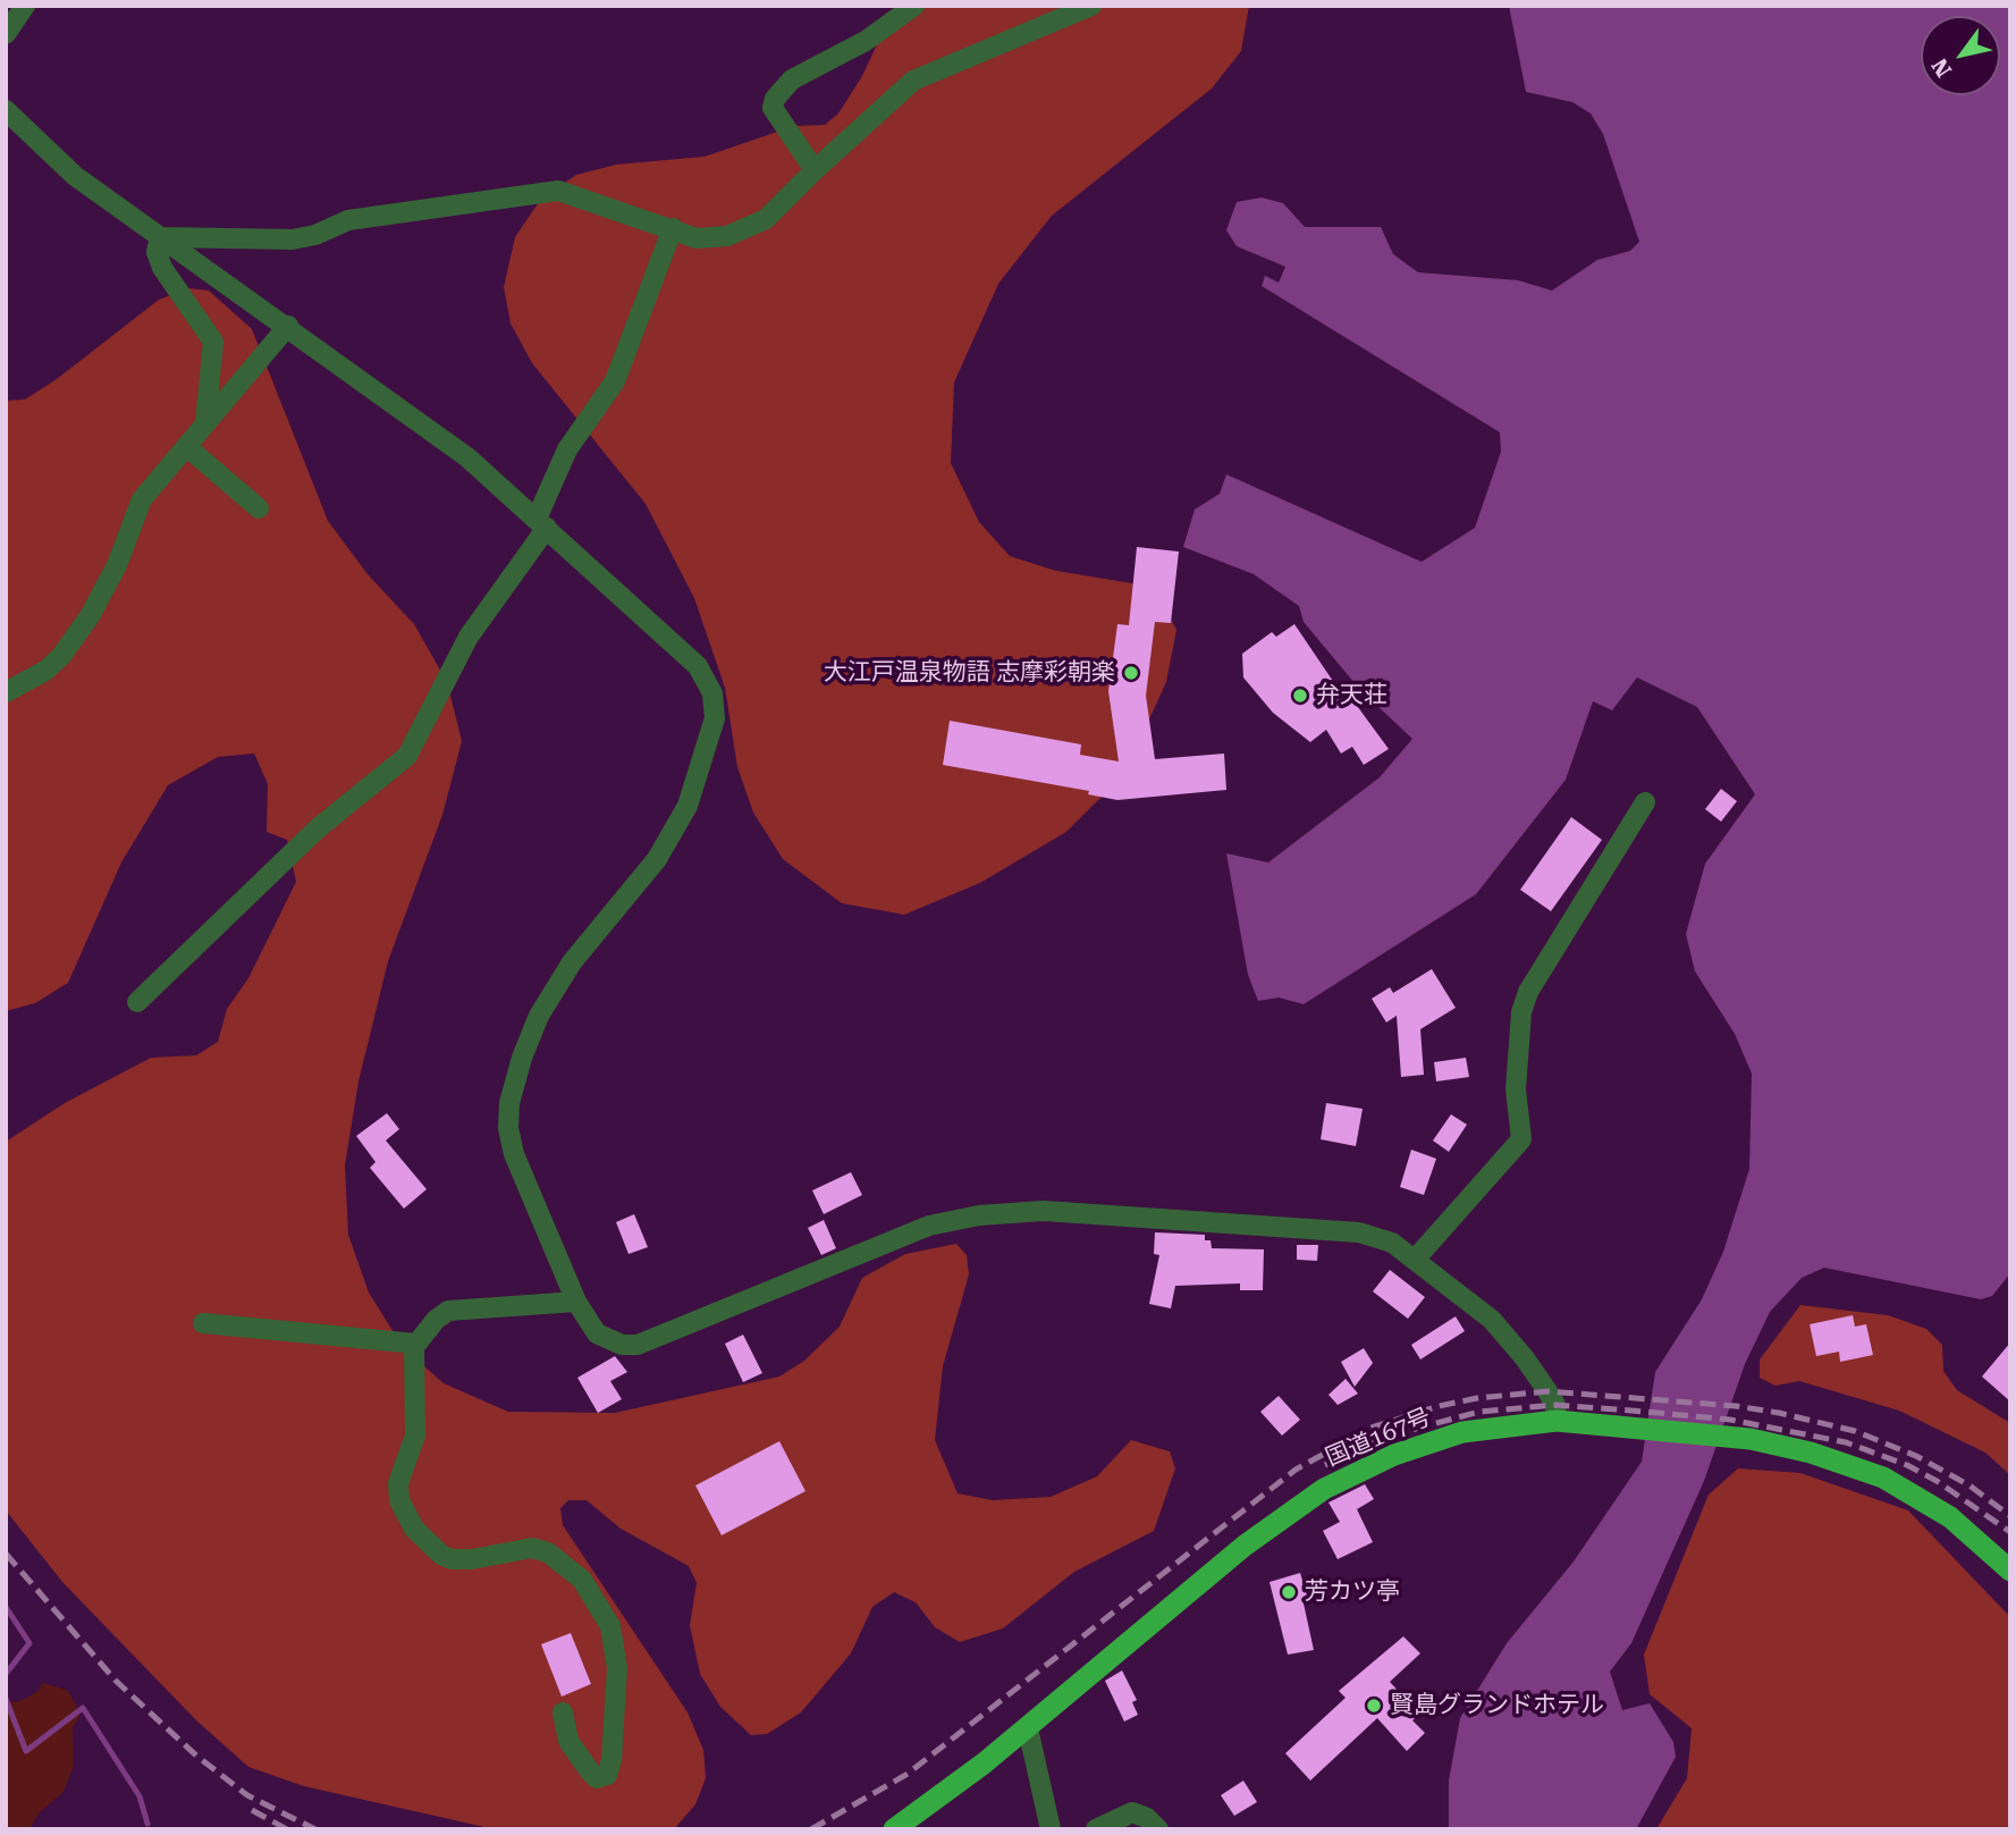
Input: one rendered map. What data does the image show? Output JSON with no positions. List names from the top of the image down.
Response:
{
  "streets": {
    "highway": ["国道167号"]
  },
  "places": [
    "大江戸温泉物語 志摩彩朝楽",
    "弁天荘",
    "芳カツ亭",
    "賢島グランドホテル"
  ],
  "north": "bottom left"
}
